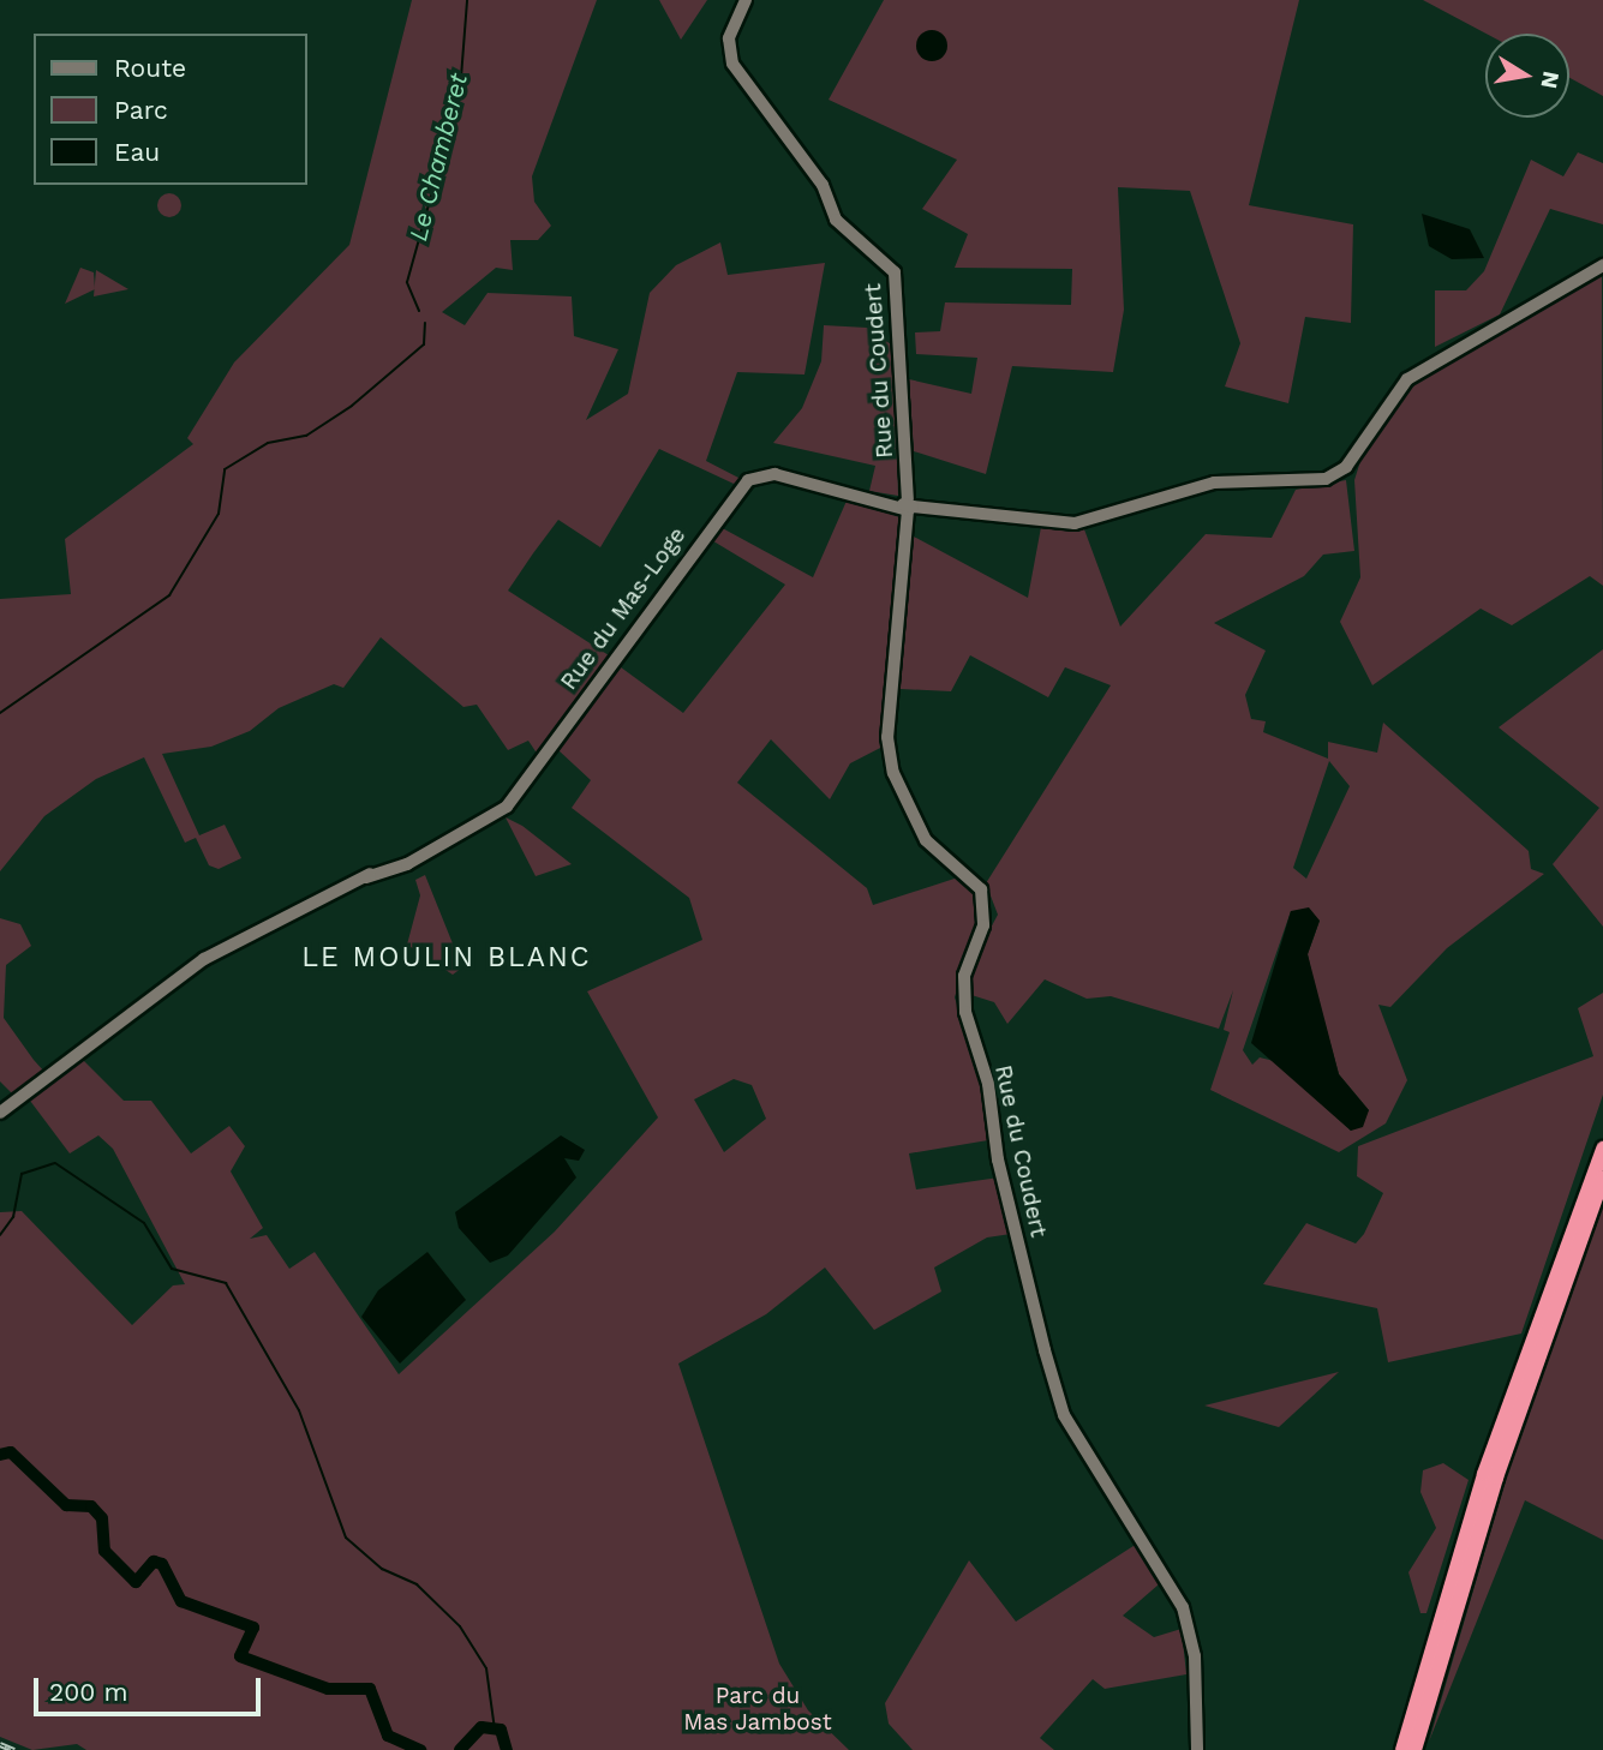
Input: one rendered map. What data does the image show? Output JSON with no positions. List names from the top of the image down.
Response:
{
  "streets": {
    "main road": ["Rue du Coudert", "Rue du Mas-Loge"]
  },
  "crossings": [
    ["Rue du Coudert", "Rue du Mas-Loge"]
  ],
  "districts": ["LE MOULIN BLANC"],
  "water": ["Le Chamberet"],
  "parks": ["Parc du Mas Jambost"],
  "legend": ["Route", "Parc", "Eau"],
  "scale_bar": "200 m",
  "north": "right"
}
